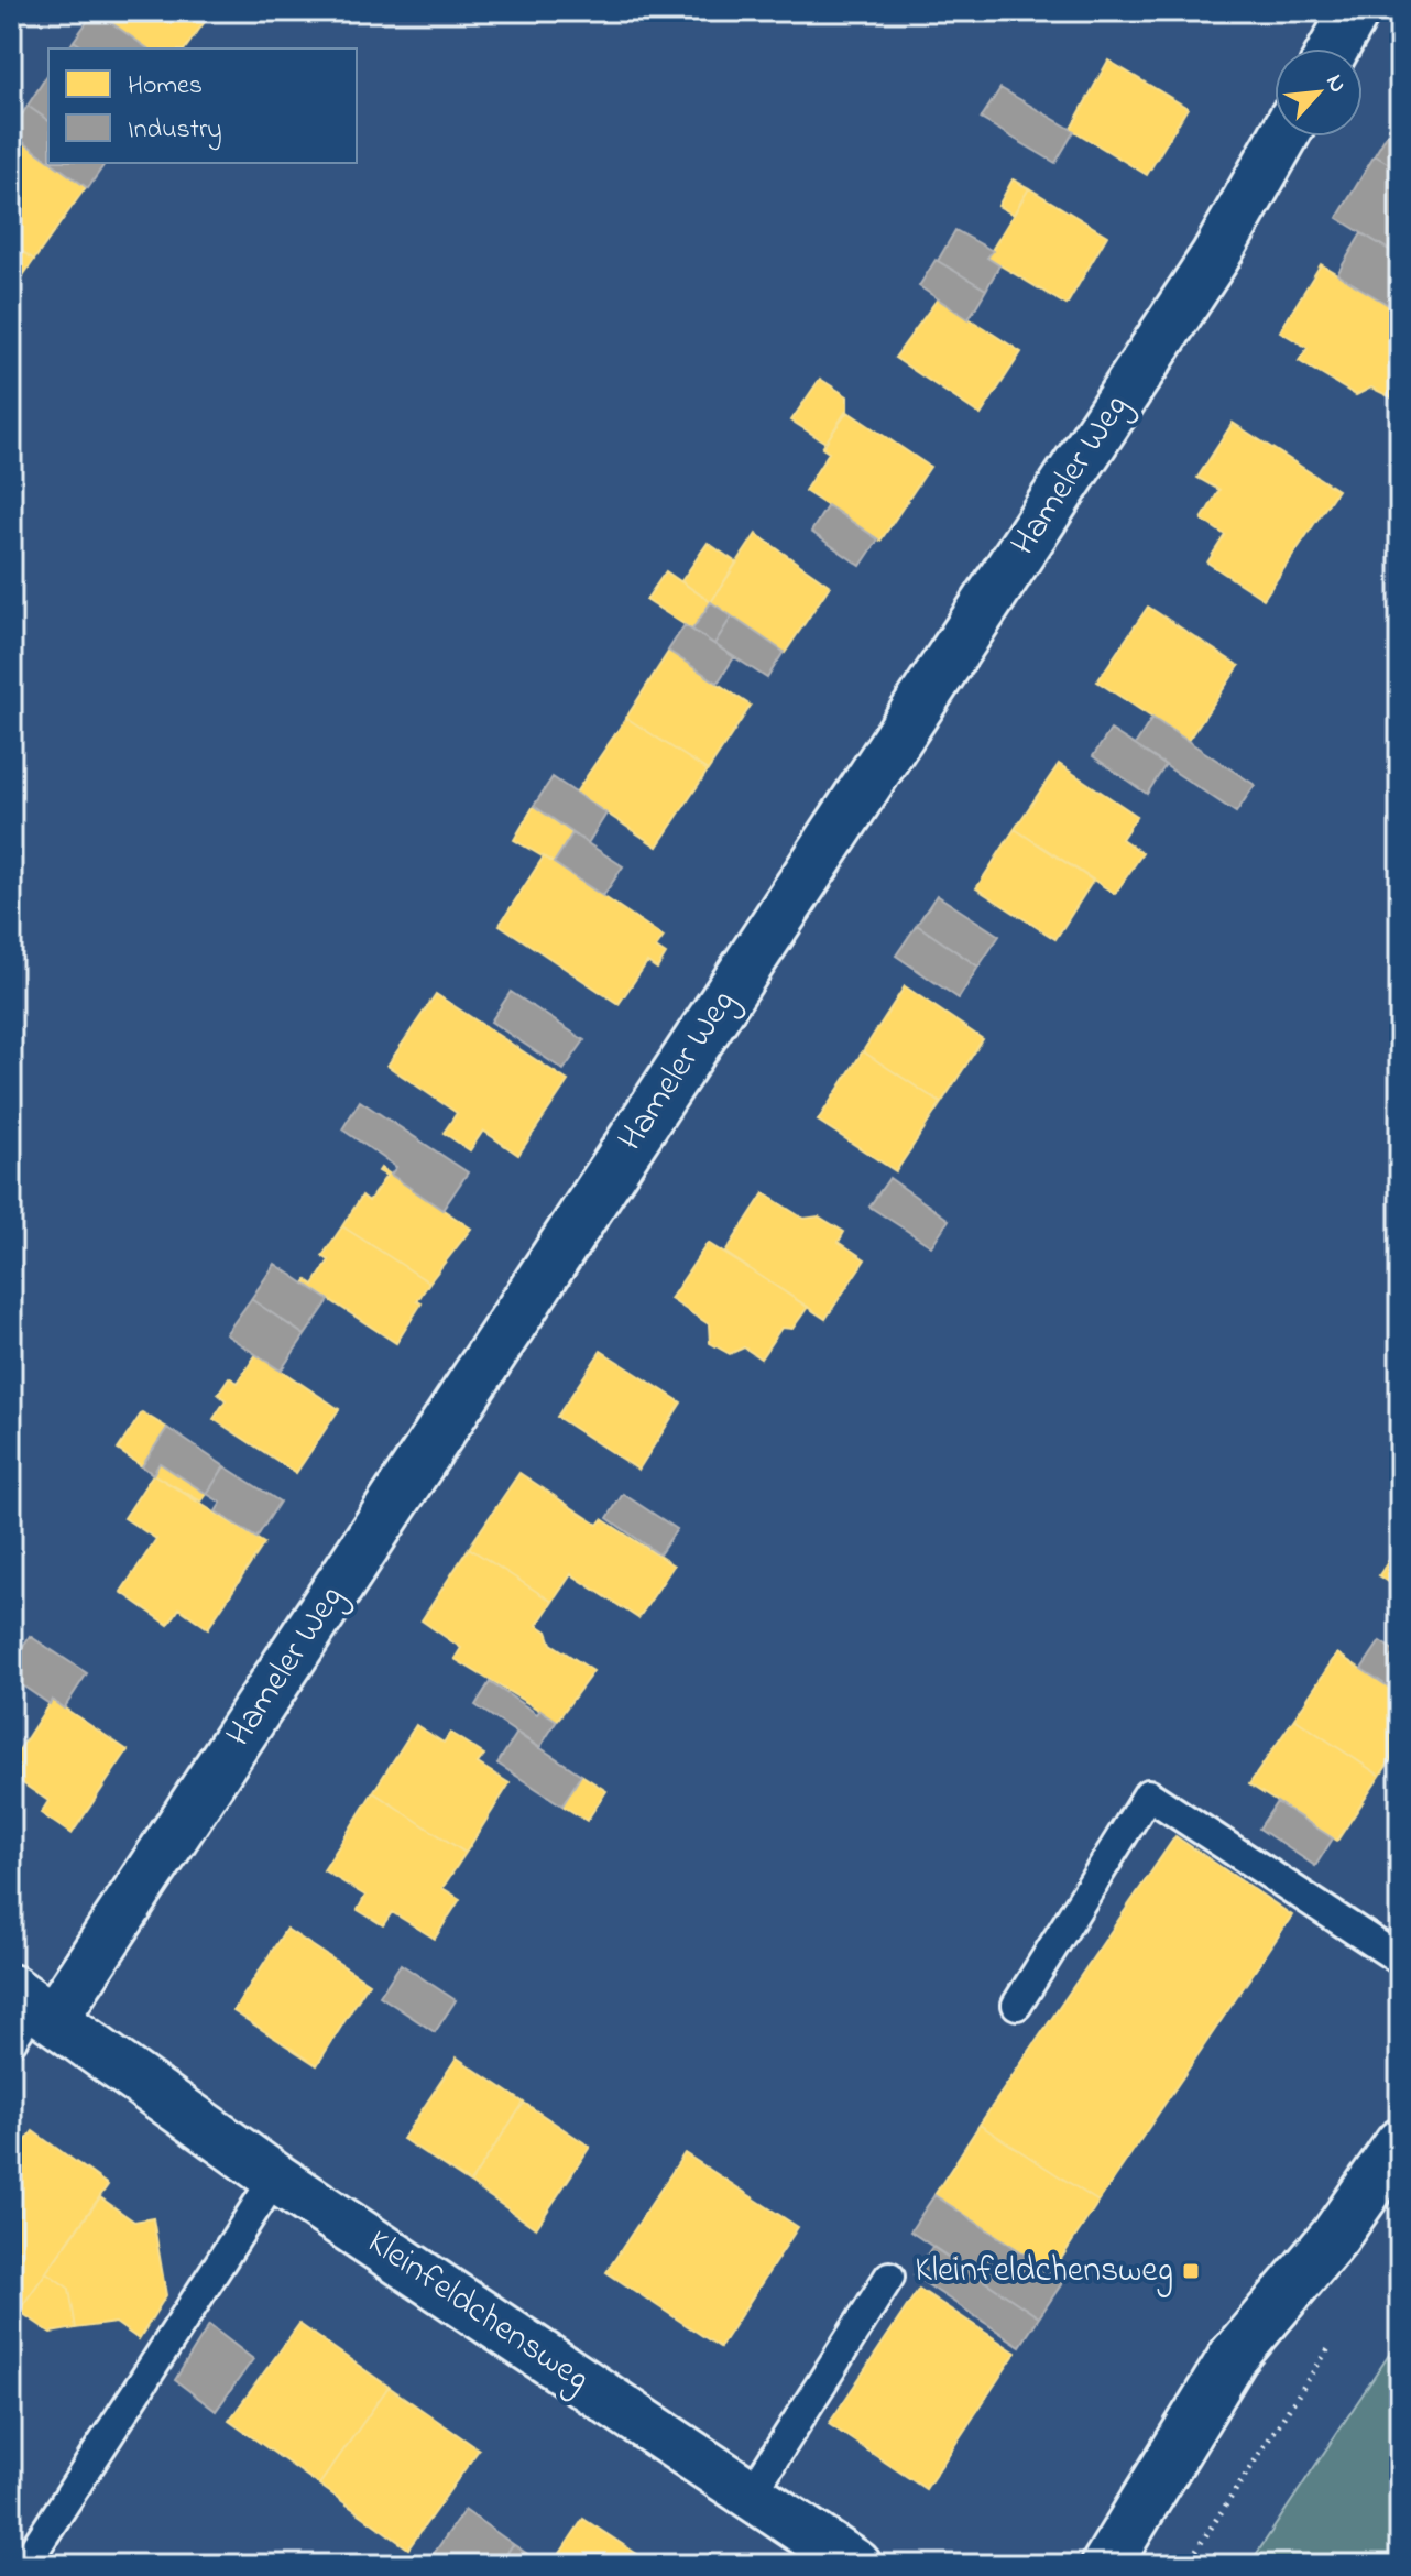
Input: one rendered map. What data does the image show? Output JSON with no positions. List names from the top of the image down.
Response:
{
  "streets": {
    "street": ["Hameler Weg", "Kleinfeldchensweg"]
  },
  "crossings": [
    ["Hameler Weg", "Kleinfeldchensweg"]
  ],
  "places": {
    "transit": ["Kleinfeldchensweg"]
  },
  "legend": ["Homes", "Industry"],
  "north": "top right"
}
